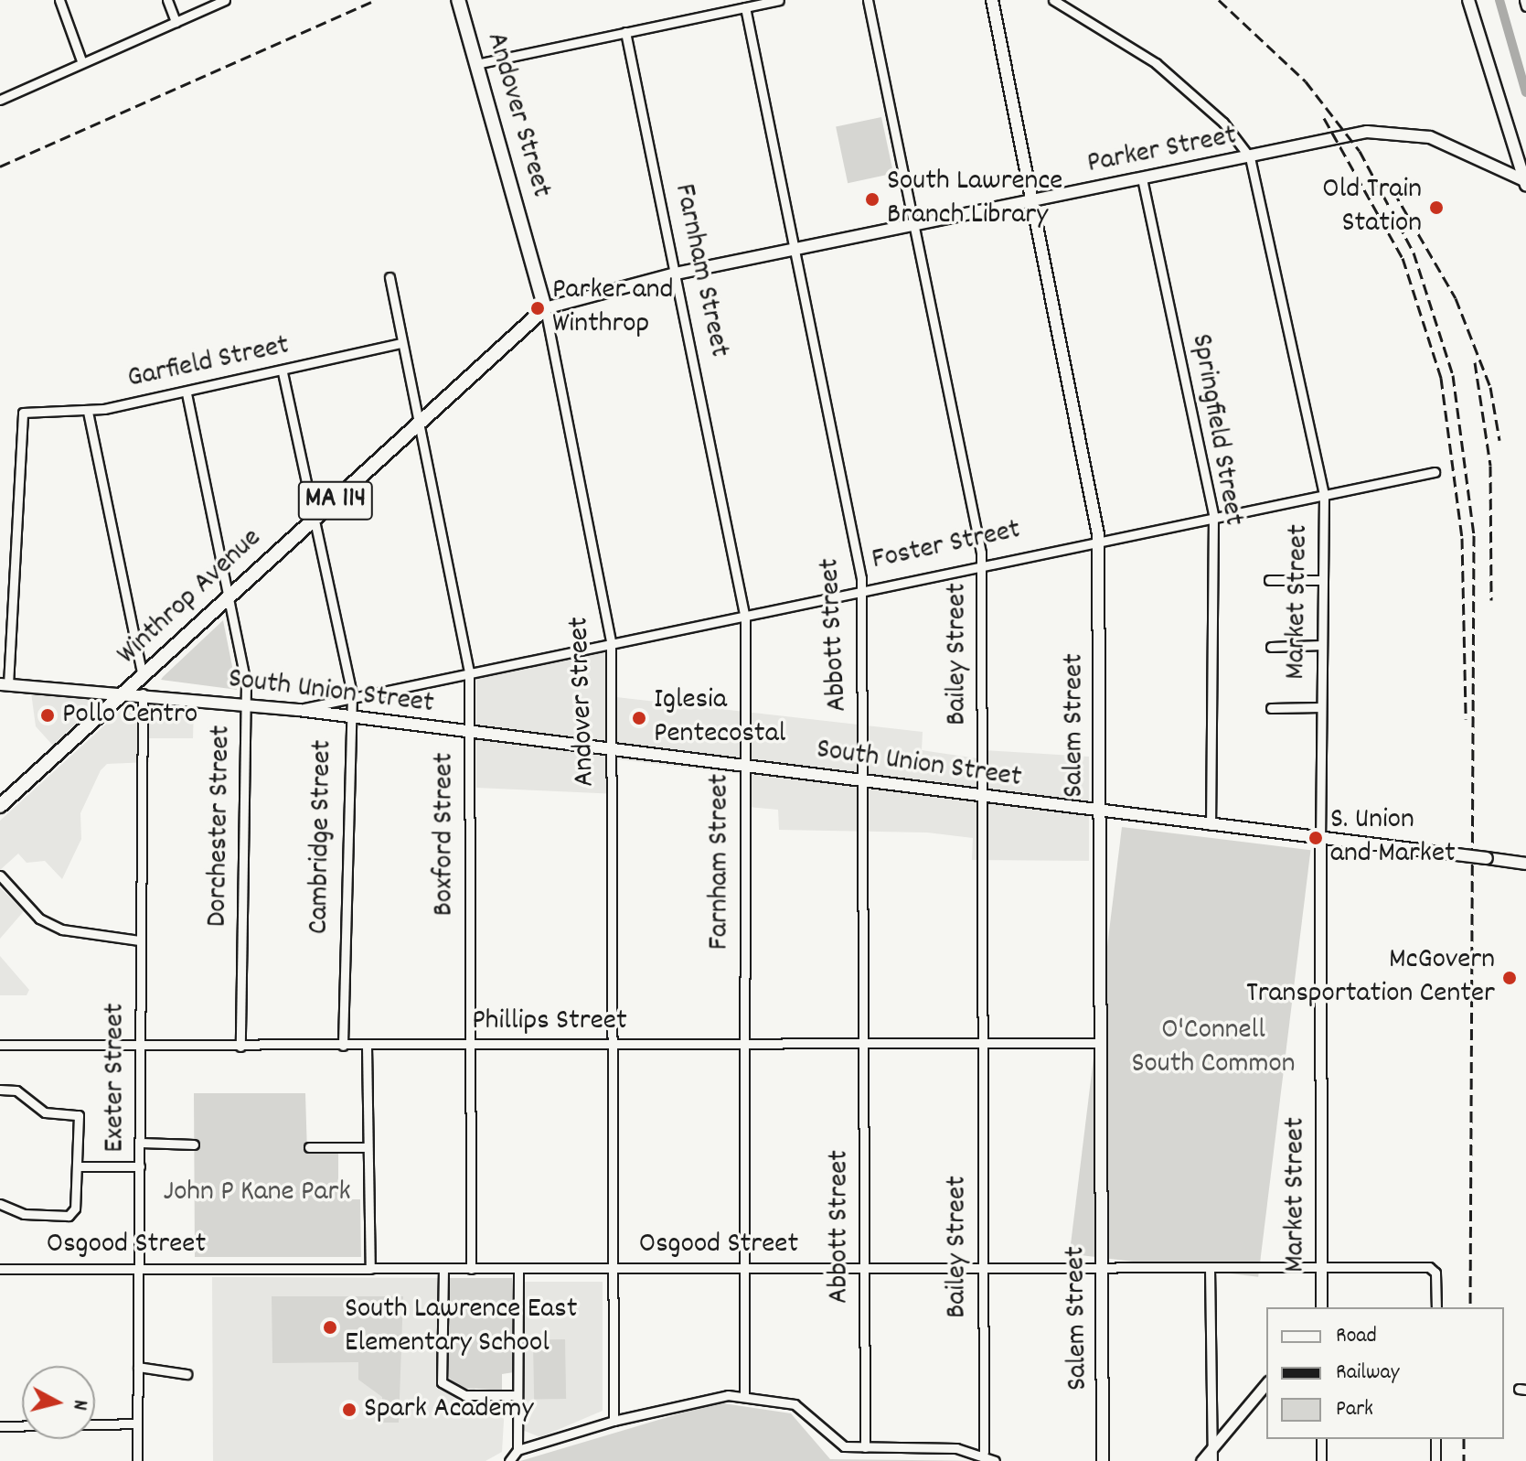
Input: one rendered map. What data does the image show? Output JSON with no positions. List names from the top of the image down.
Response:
{
  "streets": {
    "main road": [
      "Andover Street",
      "Parker Street",
      "MA 114",
      "Winthrop Avenue",
      "South Union Street",
      "Salem Street"
    ],
    "street": [
      "Farnham Street",
      "Garfield Street",
      "Springfield Street",
      "Foster Street",
      "Market Street",
      "Abbott Street",
      "Bailey Street",
      "Dorchester Street",
      "Boxford Street",
      "Cambridge Street",
      "Phillips Street",
      "Exeter Street",
      "Osgood Street"
    ]
  },
  "crossings": [
    ["Andover Street", "Parker Street"],
    ["Andover Street", "Foster Street"],
    ["Andover Street", "Winthrop Avenue"],
    ["Andover Street", "South Union Street"],
    ["Andover Street", "Phillips Street"],
    ["Andover Street", "Osgood Street"],
    ["Parker Street", "Farnham Street"],
    ["Parker Street", "Springfield Street"],
    ["Parker Street", "MA 114"],
    ["Parker Street", "Winthrop Avenue"],
    ["Parker Street", "Market Street"],
    ["Parker Street", "Abbott Street"],
    ["Parker Street", "Bailey Street"],
    ["Parker Street", "Salem Street"],
    ["Farnham Street", "Foster Street"],
    ["Farnham Street", "South Union Street"],
    ["Farnham Street", "Phillips Street"],
    ["Farnham Street", "Osgood Street"],
    ["Garfield Street", "South Union Street"],
    ["Garfield Street", "Dorchester Street"],
    ["Garfield Street", "Boxford Street"],
    ["Garfield Street", "Cambridge Street"],
    ["Springfield Street", "Foster Street"],
    ["Springfield Street", "South Union Street"],
    ["Foster Street", "Market Street"],
    ["Foster Street", "Abbott Street"],
    ["Foster Street", "Bailey Street"],
    ["Foster Street", "South Union Street"],
    ["Foster Street", "Salem Street"],
    ["Foster Street", "Boxford Street"],
    ["Foster Street", "Cambridge Street"],
    ["Winthrop Avenue", "South Union Street"],
    ["Winthrop Avenue", "Dorchester Street"],
    ["Winthrop Avenue", "Boxford Street"],
    ["Winthrop Avenue", "Cambridge Street"],
    ["Market Street", "South Union Street"],
    ["Market Street", "Osgood Street"],
    ["Abbott Street", "South Union Street"],
    ["Abbott Street", "Phillips Street"],
    ["Abbott Street", "Osgood Street"],
    ["Bailey Street", "South Union Street"],
    ["Bailey Street", "Phillips Street"],
    ["Bailey Street", "Osgood Street"],
    ["South Union Street", "Salem Street"],
    ["South Union Street", "Dorchester Street"],
    ["South Union Street", "Boxford Street"],
    ["South Union Street", "Cambridge Street"],
    ["South Union Street", "Exeter Street"],
    ["Salem Street", "Phillips Street"],
    ["Salem Street", "Osgood Street"],
    ["Dorchester Street", "Phillips Street"],
    ["Boxford Street", "Phillips Street"],
    ["Boxford Street", "Osgood Street"],
    ["Cambridge Street", "Phillips Street"],
    ["Phillips Street", "Exeter Street"],
    ["Exeter Street", "Osgood Street"]
  ],
  "parks": ["O'Connell South Common", "John P Kane Park"],
  "places": [
    "South Lawrence Branch Library",
    "Old Train Station",
    "Parker and Winthrop",
    "Pollo Centro",
    "Iglesia Pentecostal",
    "S. Union and Market",
    "McGovern Transportation Center",
    "South Lawrence East Elementary School",
    "Spark Academy"
  ],
  "legend": ["Road", "Railway", "Park"],
  "north": "right"
}
